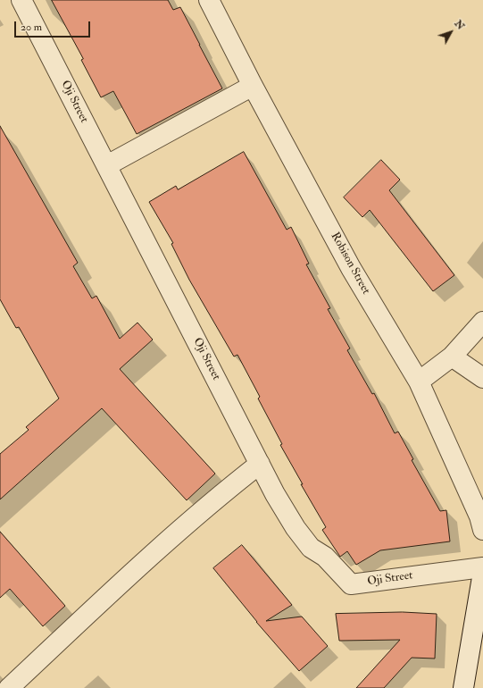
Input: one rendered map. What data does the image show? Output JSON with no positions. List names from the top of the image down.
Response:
{
  "streets": {
    "street": ["Oji Street", "Robison Street"]
  },
  "scale_bar": "20 m",
  "north": "top right"
}
